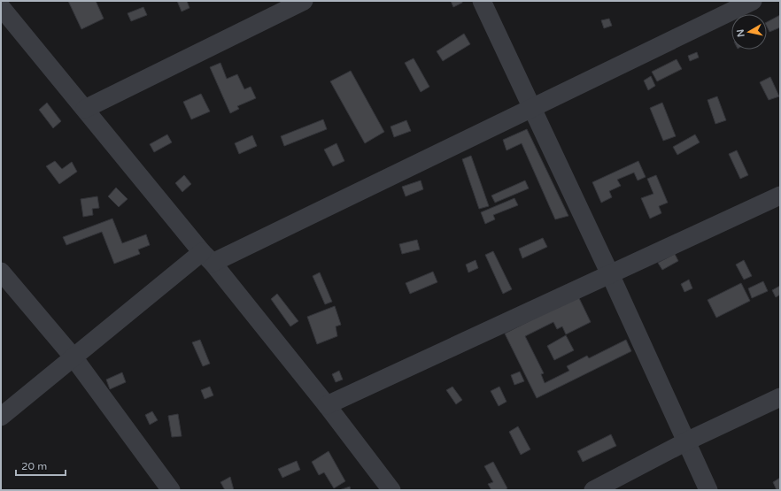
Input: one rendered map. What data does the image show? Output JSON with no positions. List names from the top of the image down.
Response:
{
  "scale_bar": "20 m",
  "north": "left"
}
